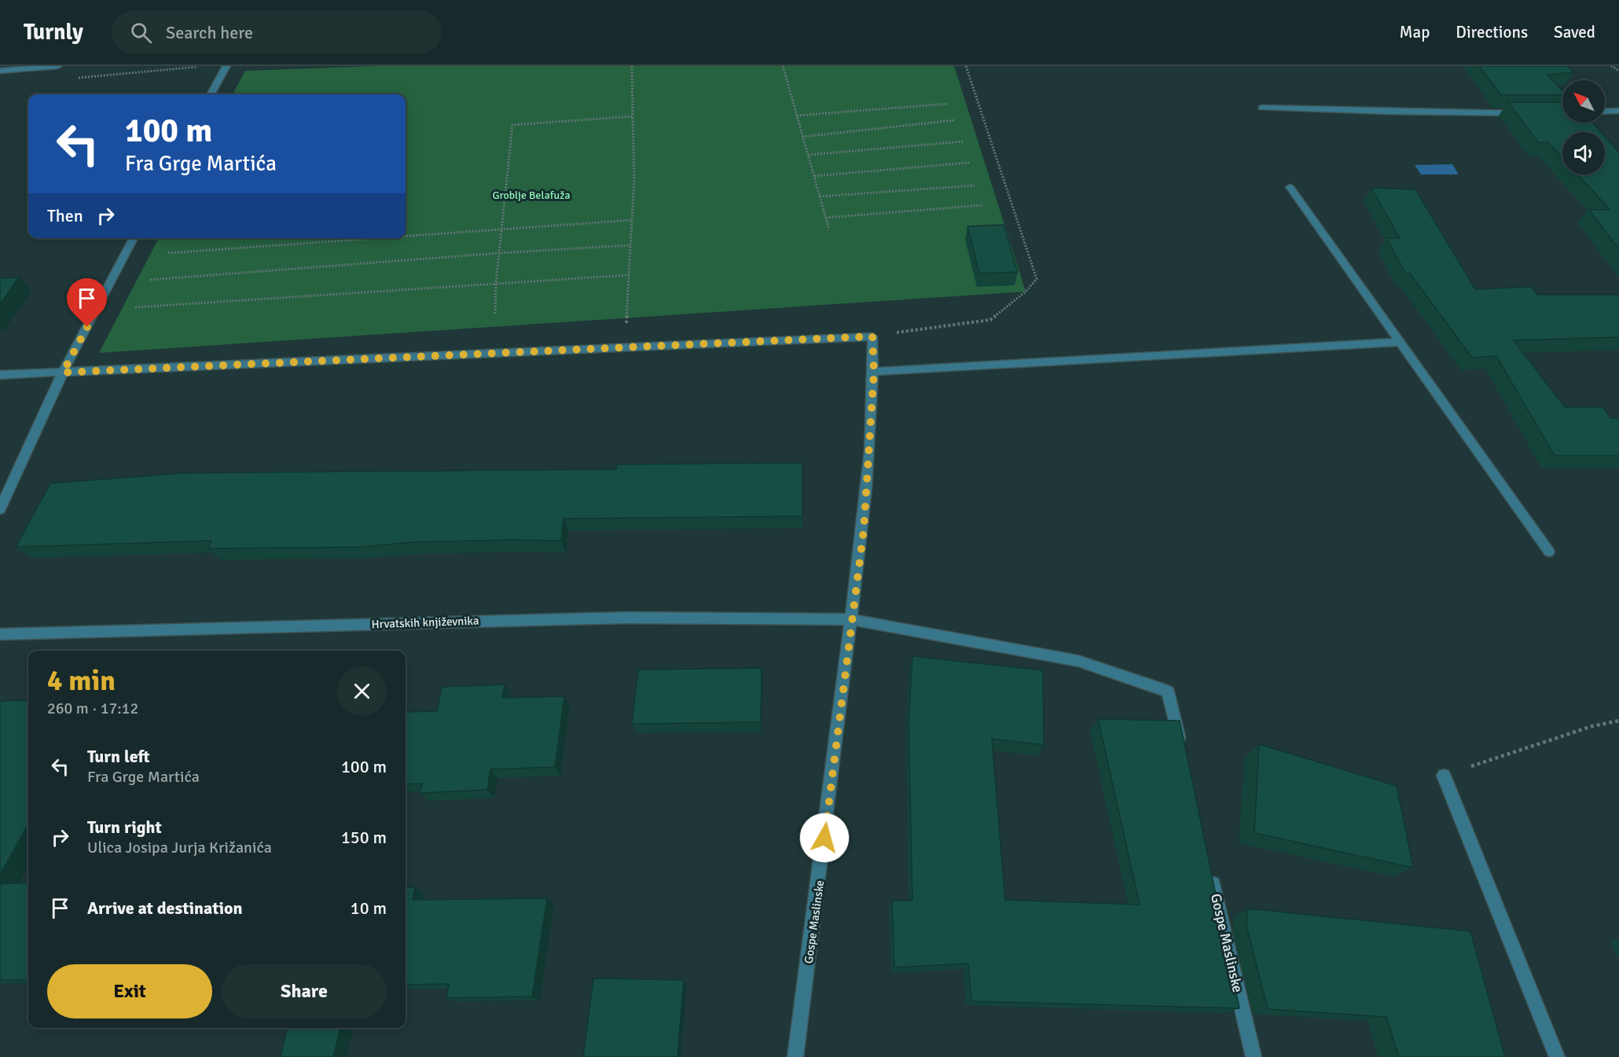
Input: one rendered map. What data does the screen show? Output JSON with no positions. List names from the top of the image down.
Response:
{
  "streets": {
    "street": ["Hrvatskih književnika", "Gospe Maslinske"]
  },
  "crossings": [
    ["Hrvatskih književnika", "Gospe Maslinske"]
  ],
  "parks": ["Groblje Belafuža"],
  "north": "top left",
  "page": {
    "header": "Turnly",
    "search": "Search here",
    "nav": ["Map", "Directions", "Saved"],
    "turn": ["100 m", "Fra Grge Martića"],
    "then": "Then",
    "heading": ["4 min", "260 m · 17:12"],
    "list": [
      {
        "name": "Turn left",
        "note": "Fra Grge Martića",
        "value": "100 m"
      },
      {
        "name": "Turn right",
        "note": "Ulica Josipa Jurja Križanića",
        "value": "150 m"
      },
      {
        "name": "Arrive at destination",
        "value": "10 m"
      }
    ],
    "buttons": ["Exit", "Share"]
  }
}
